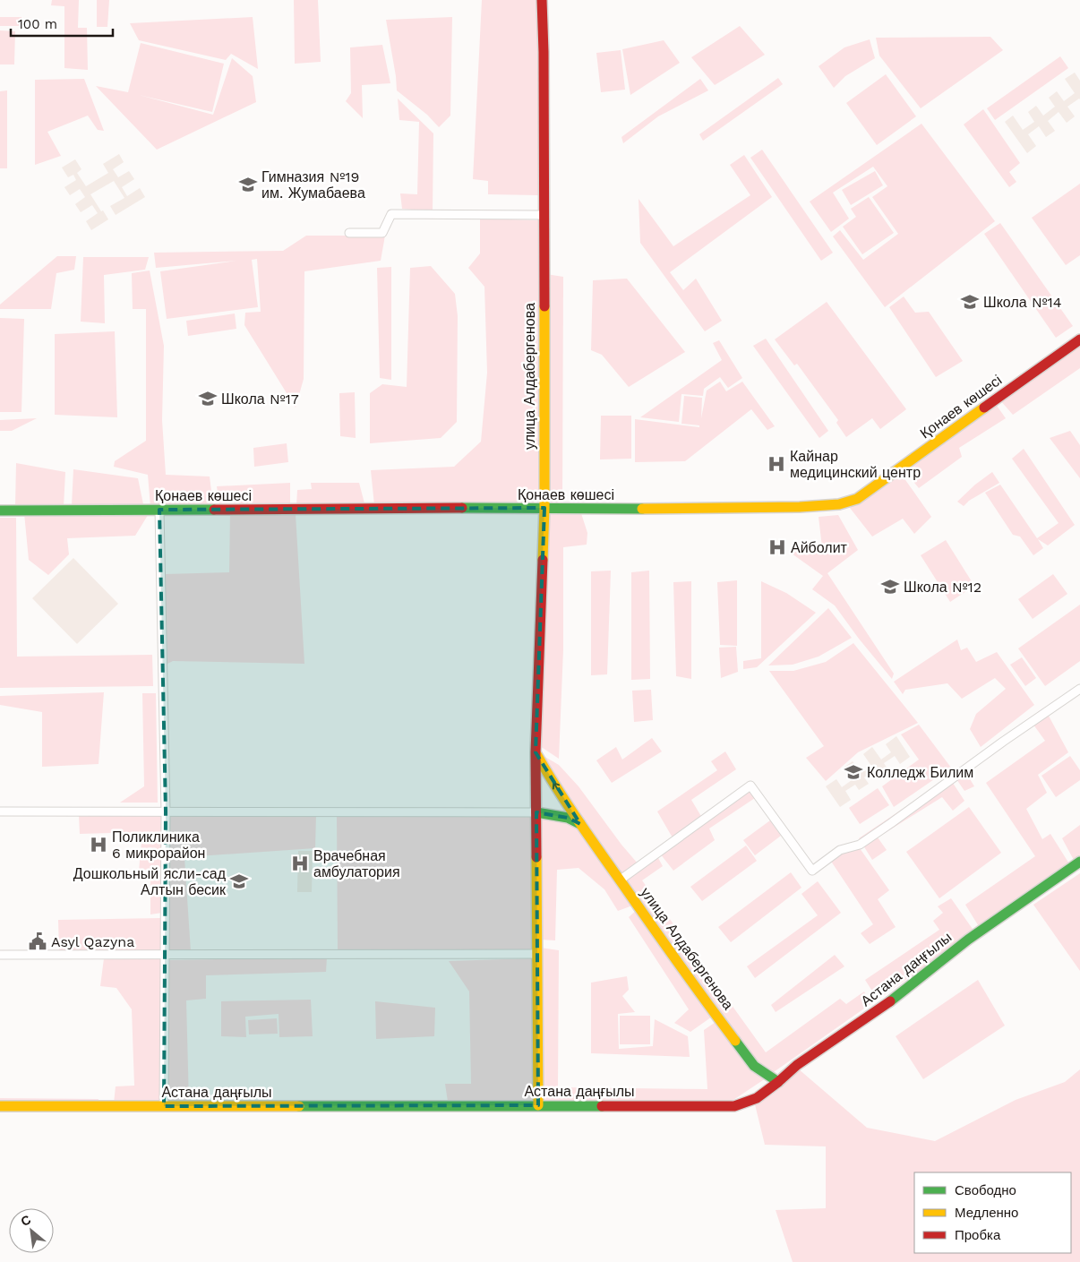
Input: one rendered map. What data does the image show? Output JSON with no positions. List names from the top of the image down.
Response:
{
  "streets": {
    "street": ["улица Алдабергенова", "Қонаев көшесі", "Астана даңғылы"]
  },
  "crossings": [
    ["улица Алдабергенова", "Қонаев көшесі"],
    ["улица Алдабергенова", "Астана даңғылы"]
  ],
  "places": {
    "school or university": [
      "Гимназия №19 им. Жумабаева",
      "Школа №14",
      "Школа №17",
      "Школа №12",
      "Колледж Билим",
      "Дошкольный ясли-сад Алтын бесик"
    ],
    "hospital": [
      "Кайнар медицинский центр",
      "Айболит",
      "Поликлиника 6 микрорайон",
      "Врачебная амбулатория"
    ],
    "public building": ["Asyl Qazyna"]
  },
  "legend": ["Свободно", "Медленно", "Пробка"],
  "scale_bar": "100 m",
  "north": "top left"
}
